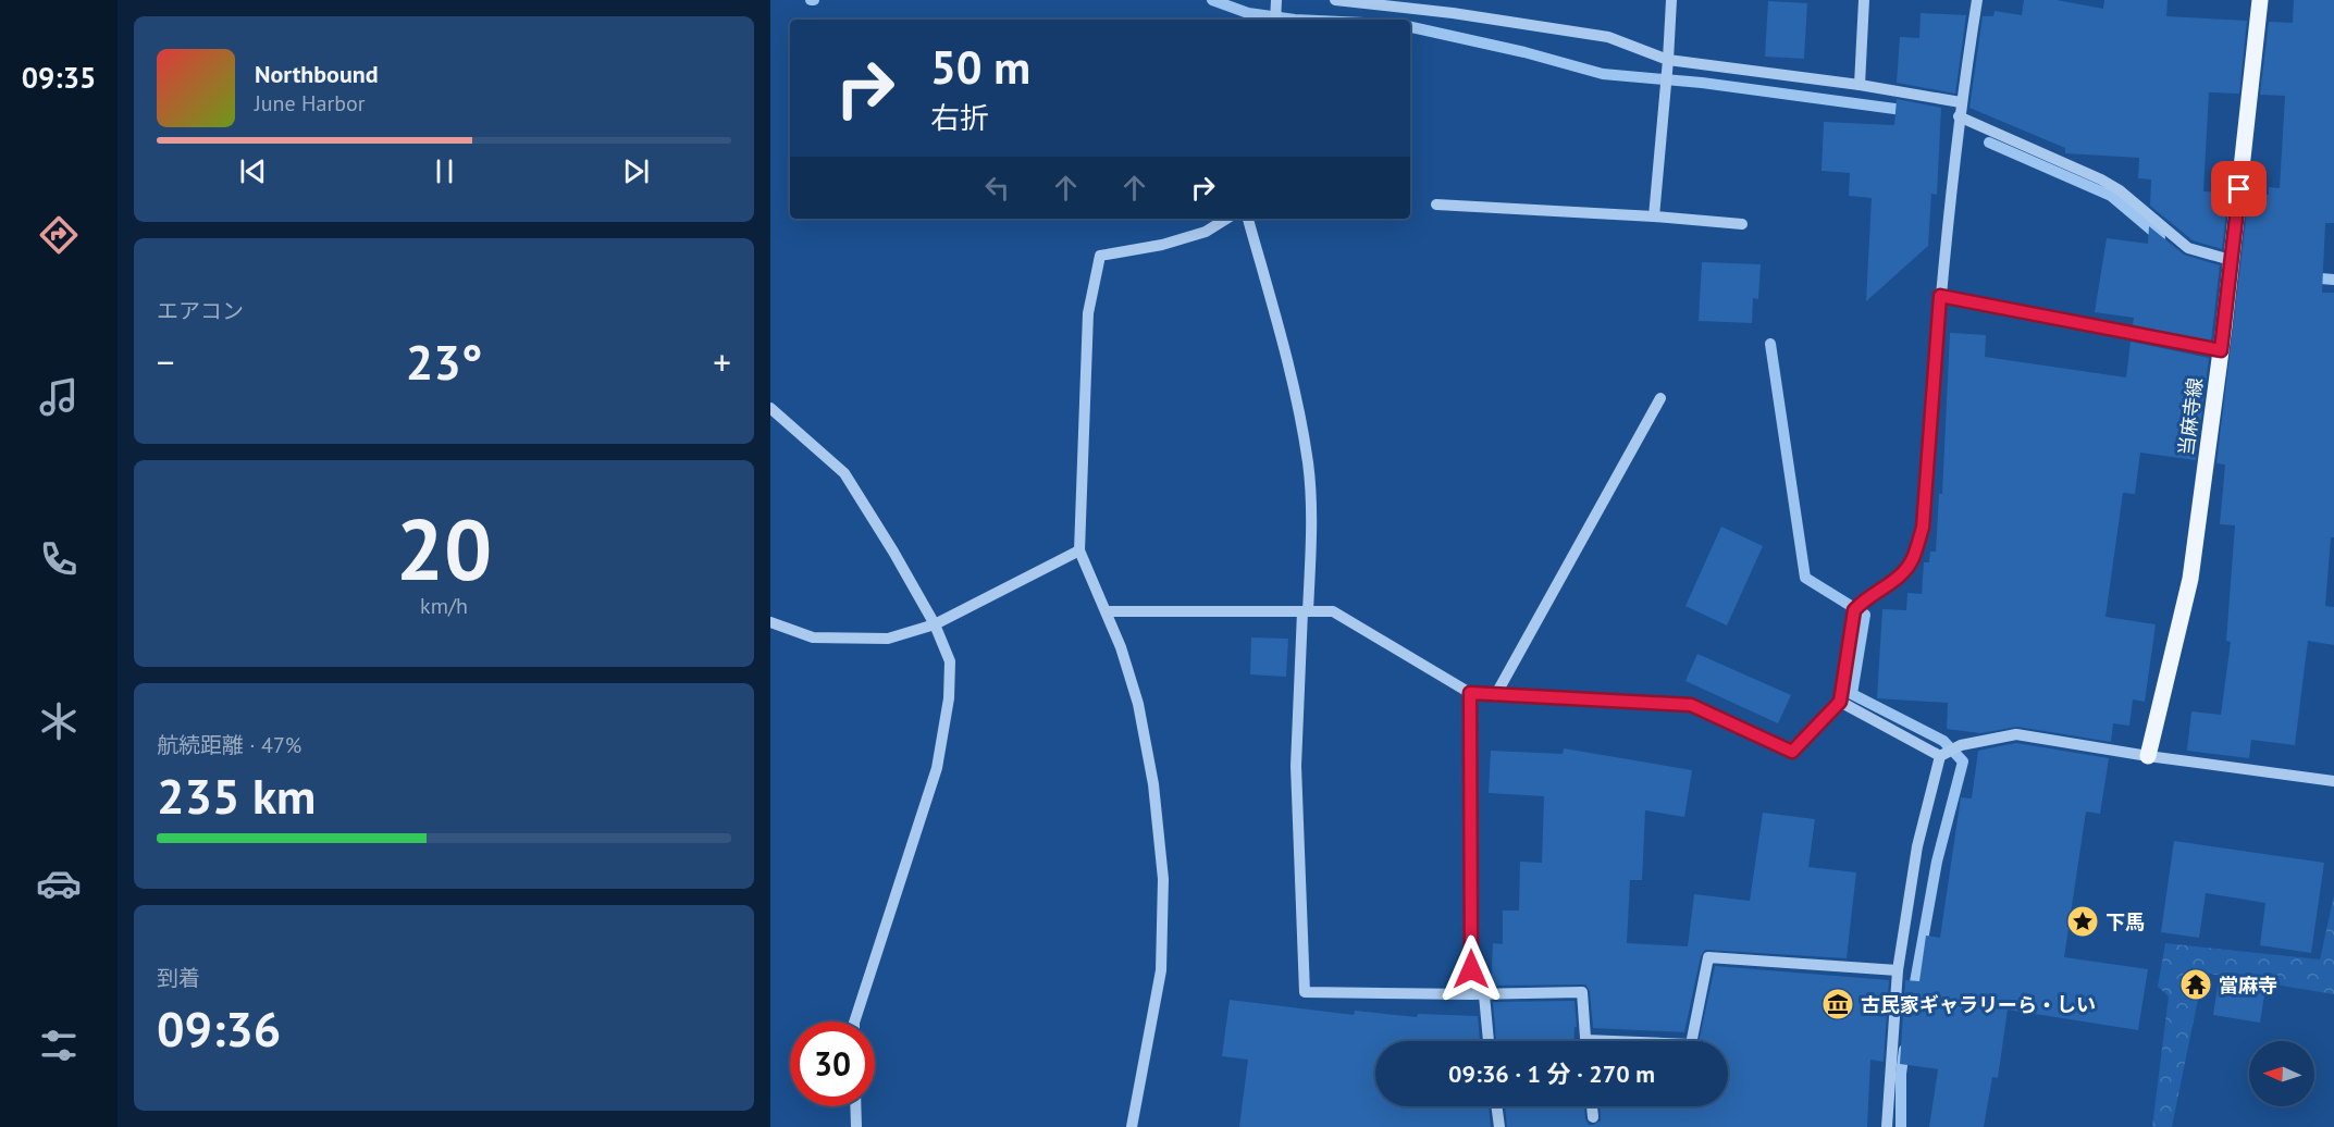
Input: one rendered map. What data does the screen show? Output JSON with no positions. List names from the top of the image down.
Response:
{
  "streets": {
    "main road": ["当麻寺線"]
  },
  "places": {
    "place": ["下馬"],
    "temple": ["當麻寺"],
    "museum": ["古民家ギャラリーら・しい"]
  },
  "north": "left",
  "page": {
    "tabs": "09:35",
    "turn": ["50 m", "右折"],
    "song": ["Northbound", "June Harbor"],
    "tile": [
      "エアコン",
      ["20", "km/h"],
      ["航続距離 · 47%", "235 km"],
      ["到着", "09:36"]
    ],
    "heat": ["−", "23°", "+"],
    "limit": "30",
    "trip": "09:36 · 1 分 · 270 m"
  }
}
